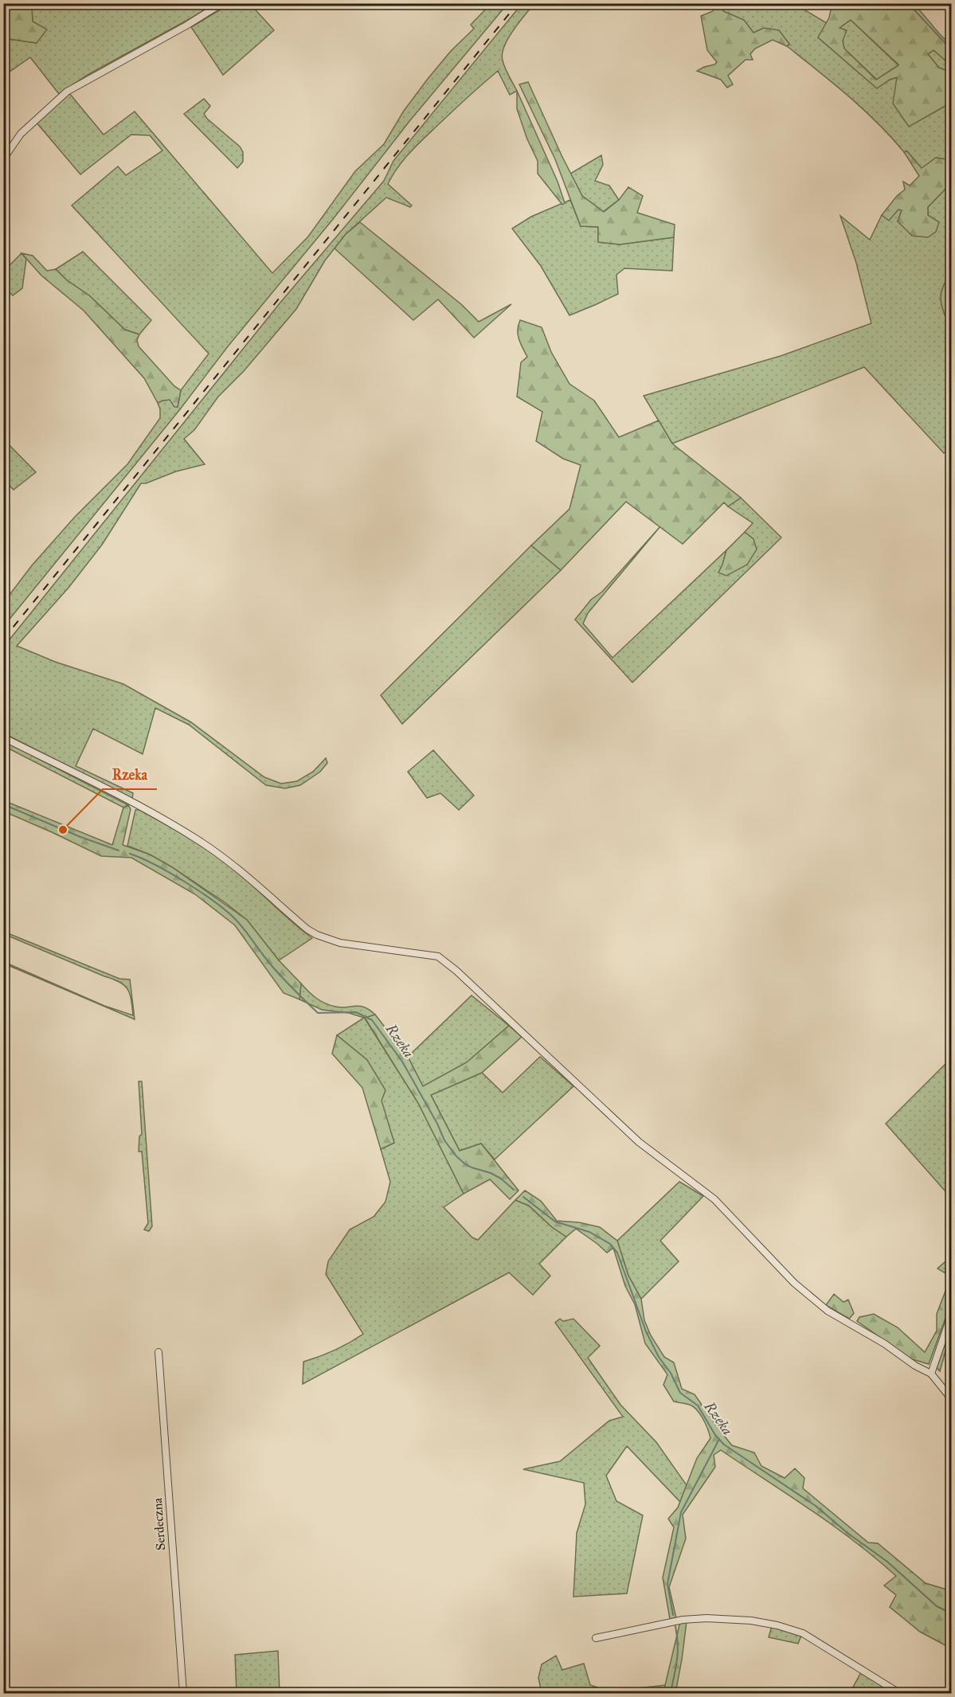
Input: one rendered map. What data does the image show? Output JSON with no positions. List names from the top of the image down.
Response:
{
  "streets": {
    "street": ["Serdeczna"]
  },
  "water": ["Rzeka"],
  "places": ["Rzeka"]
}
